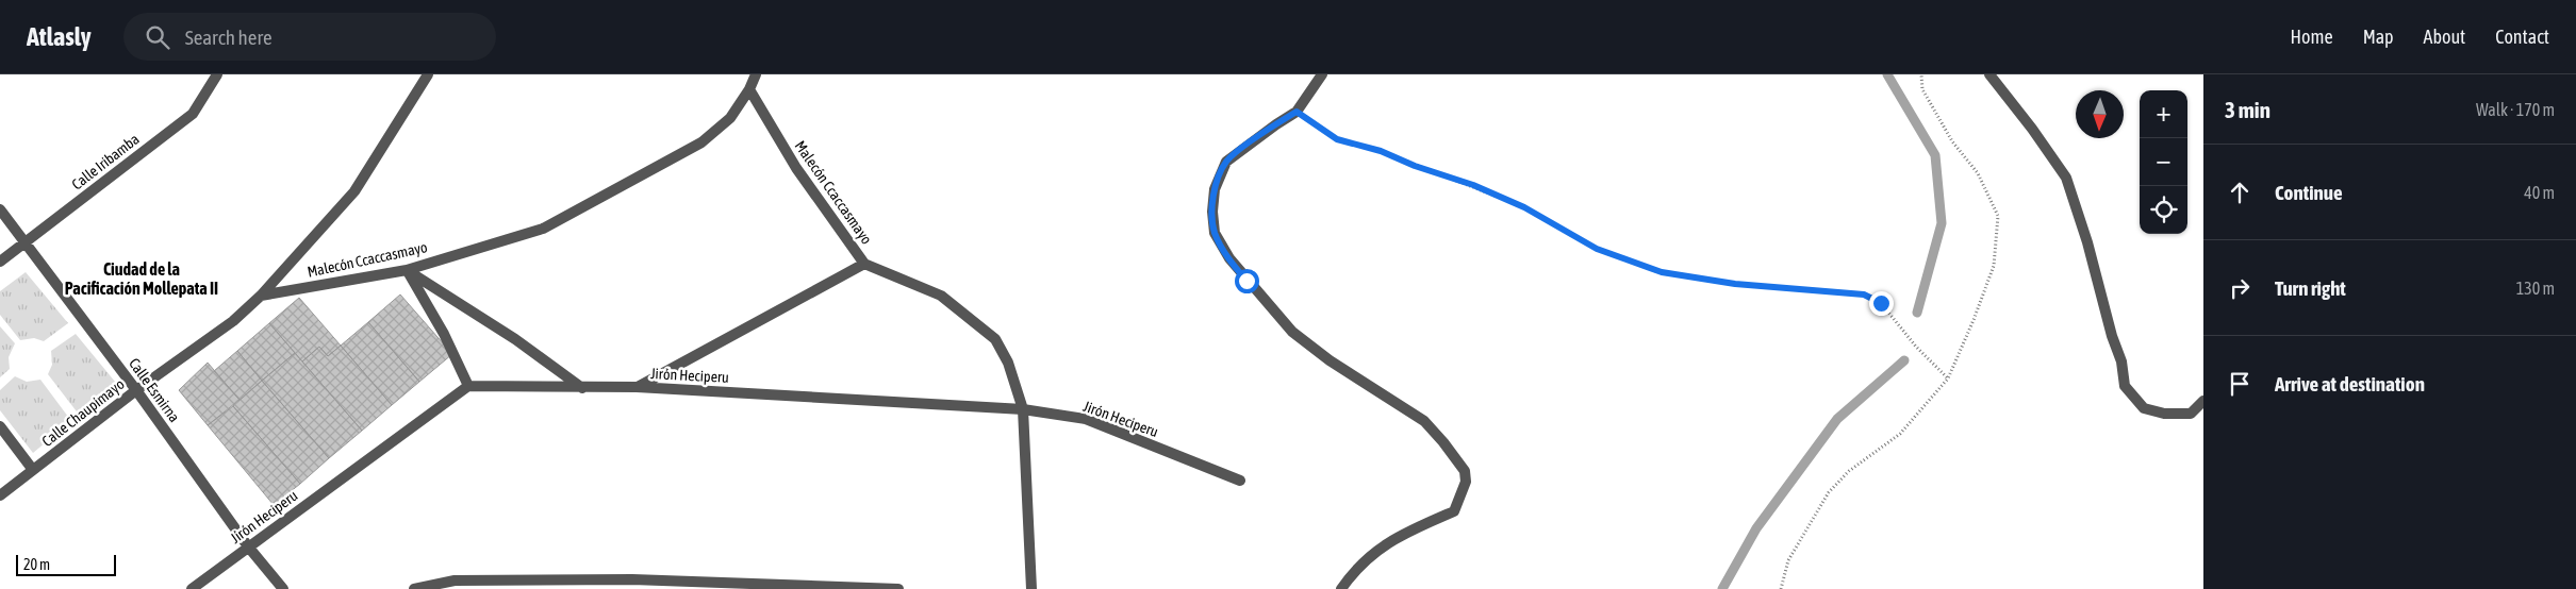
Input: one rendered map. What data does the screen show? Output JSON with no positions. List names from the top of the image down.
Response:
{
  "streets": {
    "street": [
      "Calle Iribamba",
      "Malecón Ccaccasmayo",
      "Jirón Heciperu",
      "Calle Esmirna",
      "Calle Chaupimayo"
    ]
  },
  "crossings": [
    ["Calle Iribamba", "Calle Esmirna"],
    ["Malecón Ccaccasmayo", "Jirón Heciperu"],
    ["Malecón Ccaccasmayo", "Calle Chaupimayo"],
    ["Jirón Heciperu", "Calle Esmirna"],
    ["Calle Esmirna", "Calle Chaupimayo"]
  ],
  "districts": ["Ciudad de la Pacificación Mollepata II"],
  "scale_bar": "20 m",
  "north": "bottom",
  "page": {
    "header": "Atlasly",
    "search": "Search here",
    "nav": [
      "Home",
      "Map",
      "About",
      "Contact"
    ],
    "heading": ["3 min", "Walk · 170 m"],
    "map_buttons": ["+", "−"],
    "list": [
      ["Continue", "40 m"],
      ["Turn right", "130 m"],
      "Arrive at destination"
    ],
    "scale": "20 m"
  }
}
